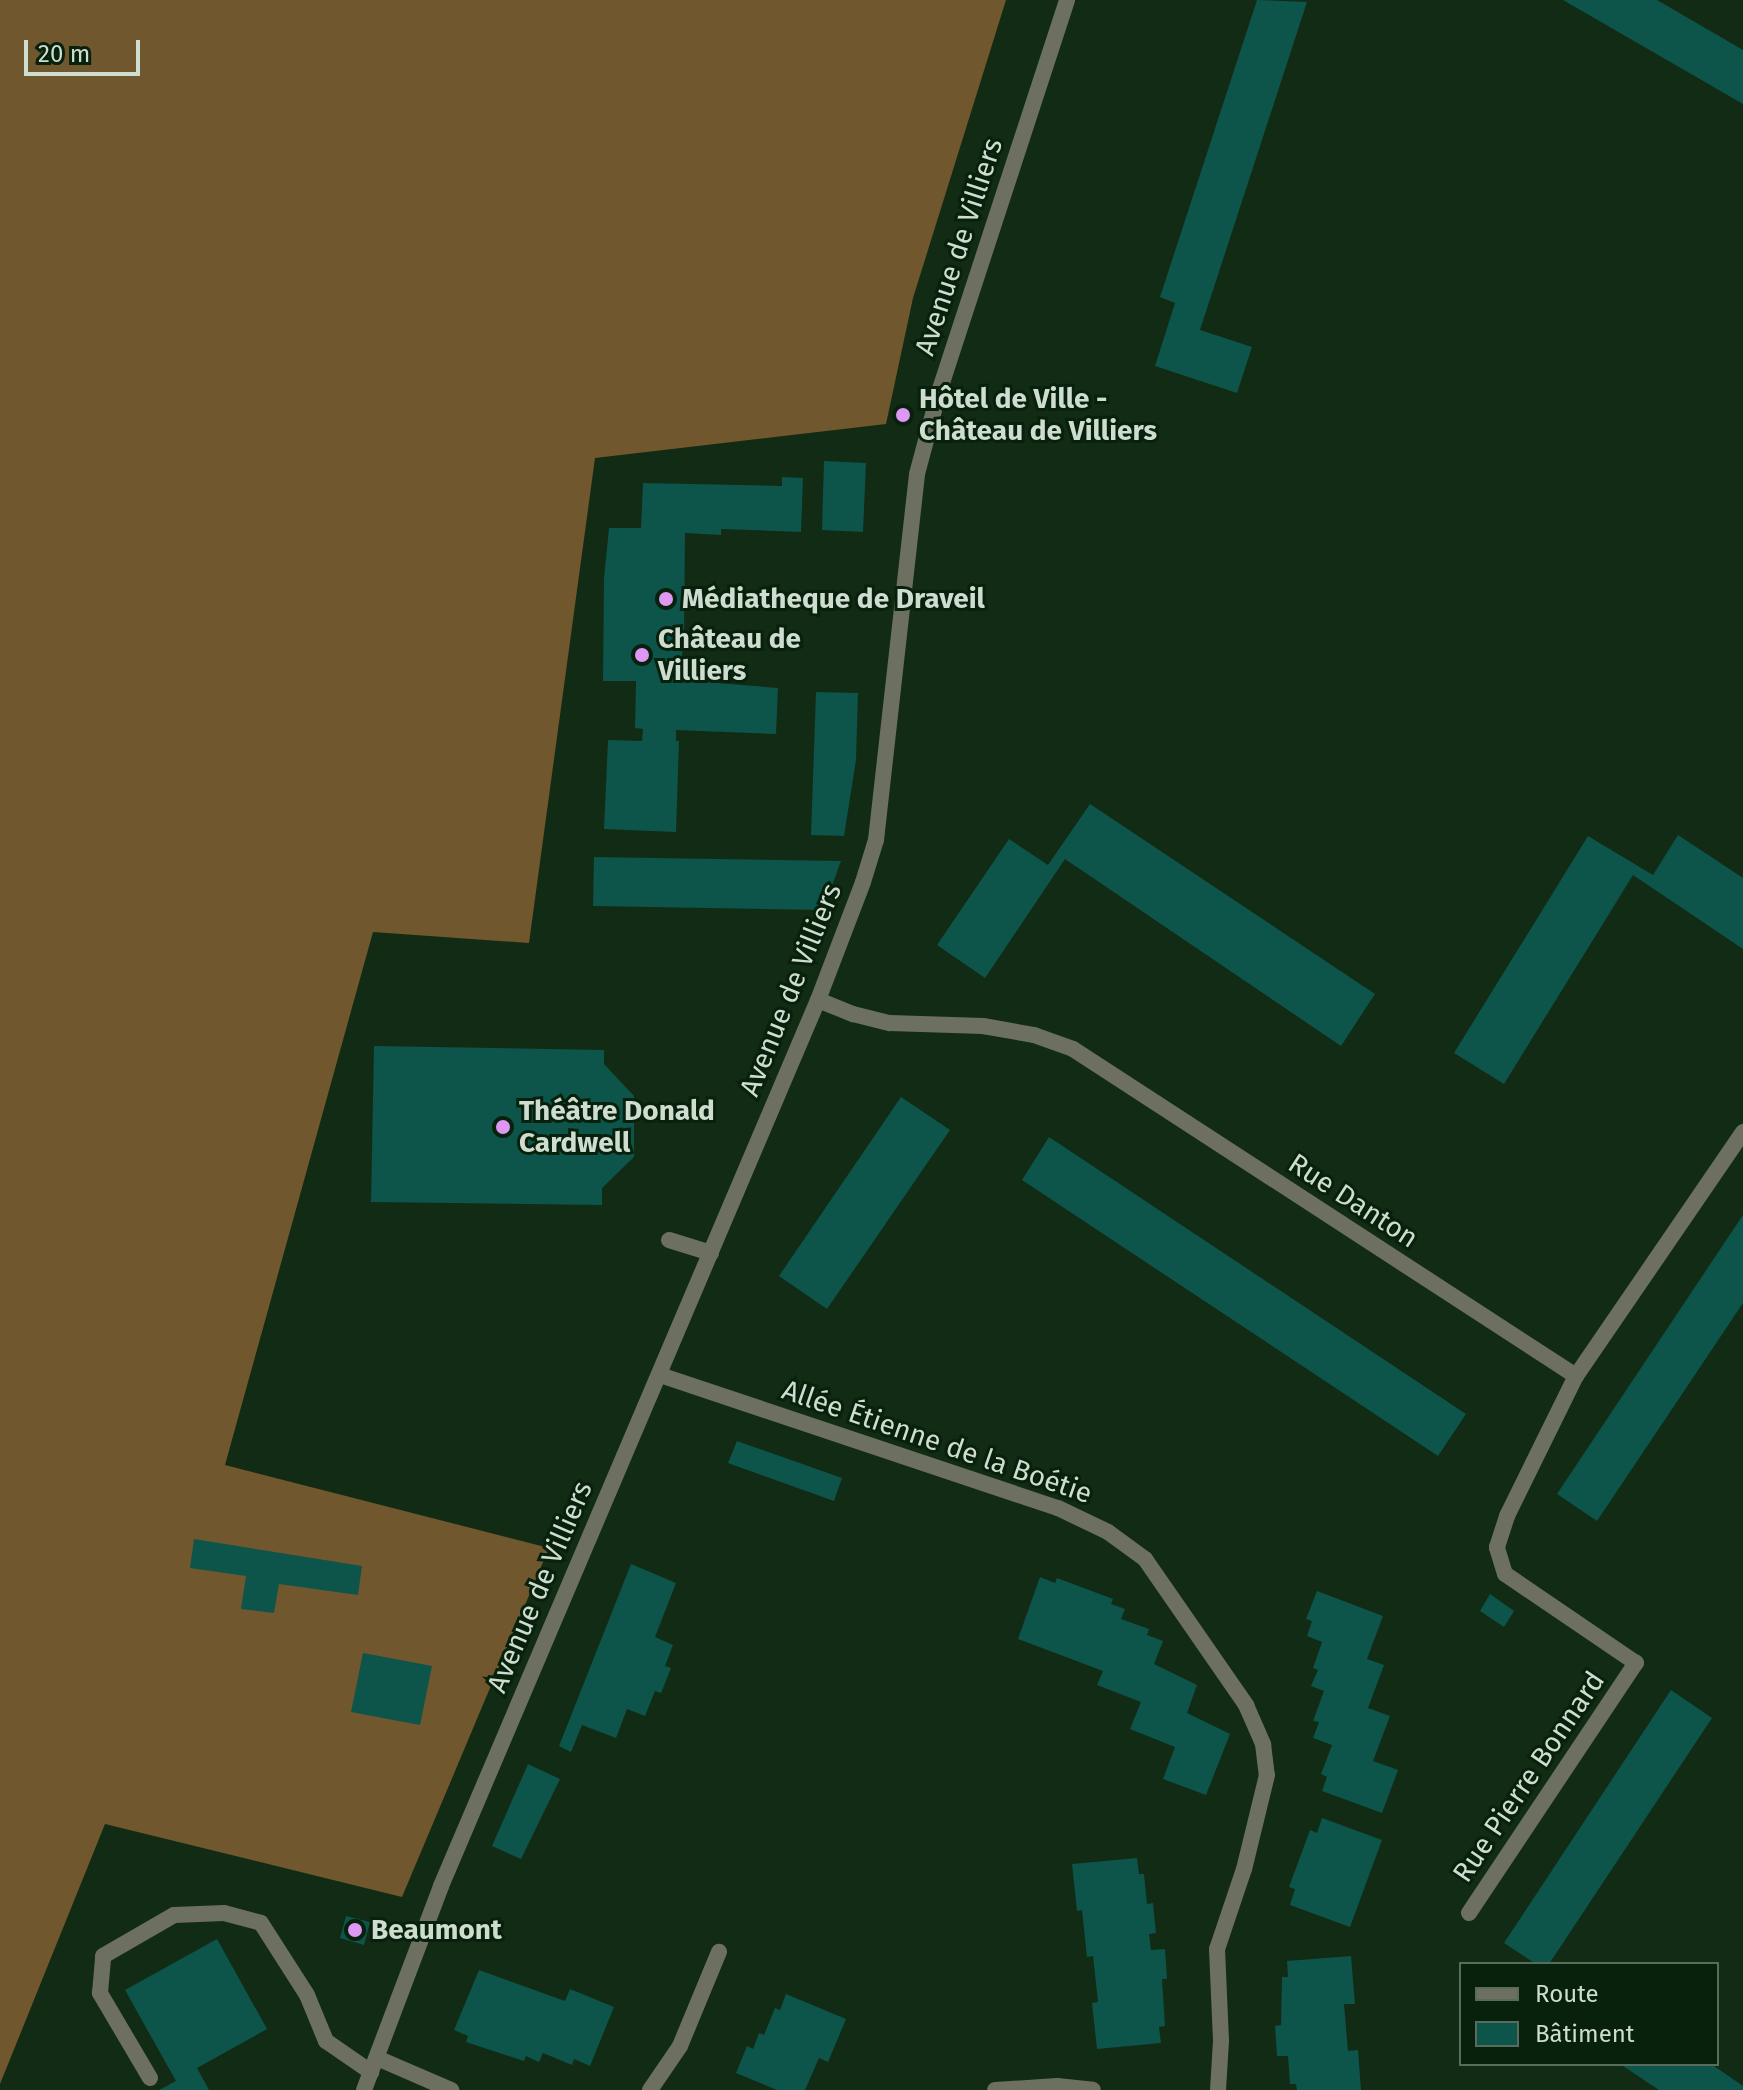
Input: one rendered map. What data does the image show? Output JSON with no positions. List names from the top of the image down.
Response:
{
  "streets": {
    "street": [
      "Avenue de Villiers",
      "Rue Danton",
      "Allée Étienne de la Boétie",
      "Rue Pierre Bonnard"
    ]
  },
  "crossings": [
    ["Avenue de Villiers", "Rue Danton"],
    ["Avenue de Villiers", "Allée Étienne de la Boétie"],
    ["Rue Danton", "Rue Pierre Bonnard"]
  ],
  "places": [
    "Hôtel de Ville - Château de Villiers",
    "Médiatheque de Draveil",
    "Château de Villiers",
    "Théâtre Donald Cardwell",
    "Beaumont"
  ],
  "legend": ["Route", "Bâtiment"],
  "scale_bar": "20 m"
}
